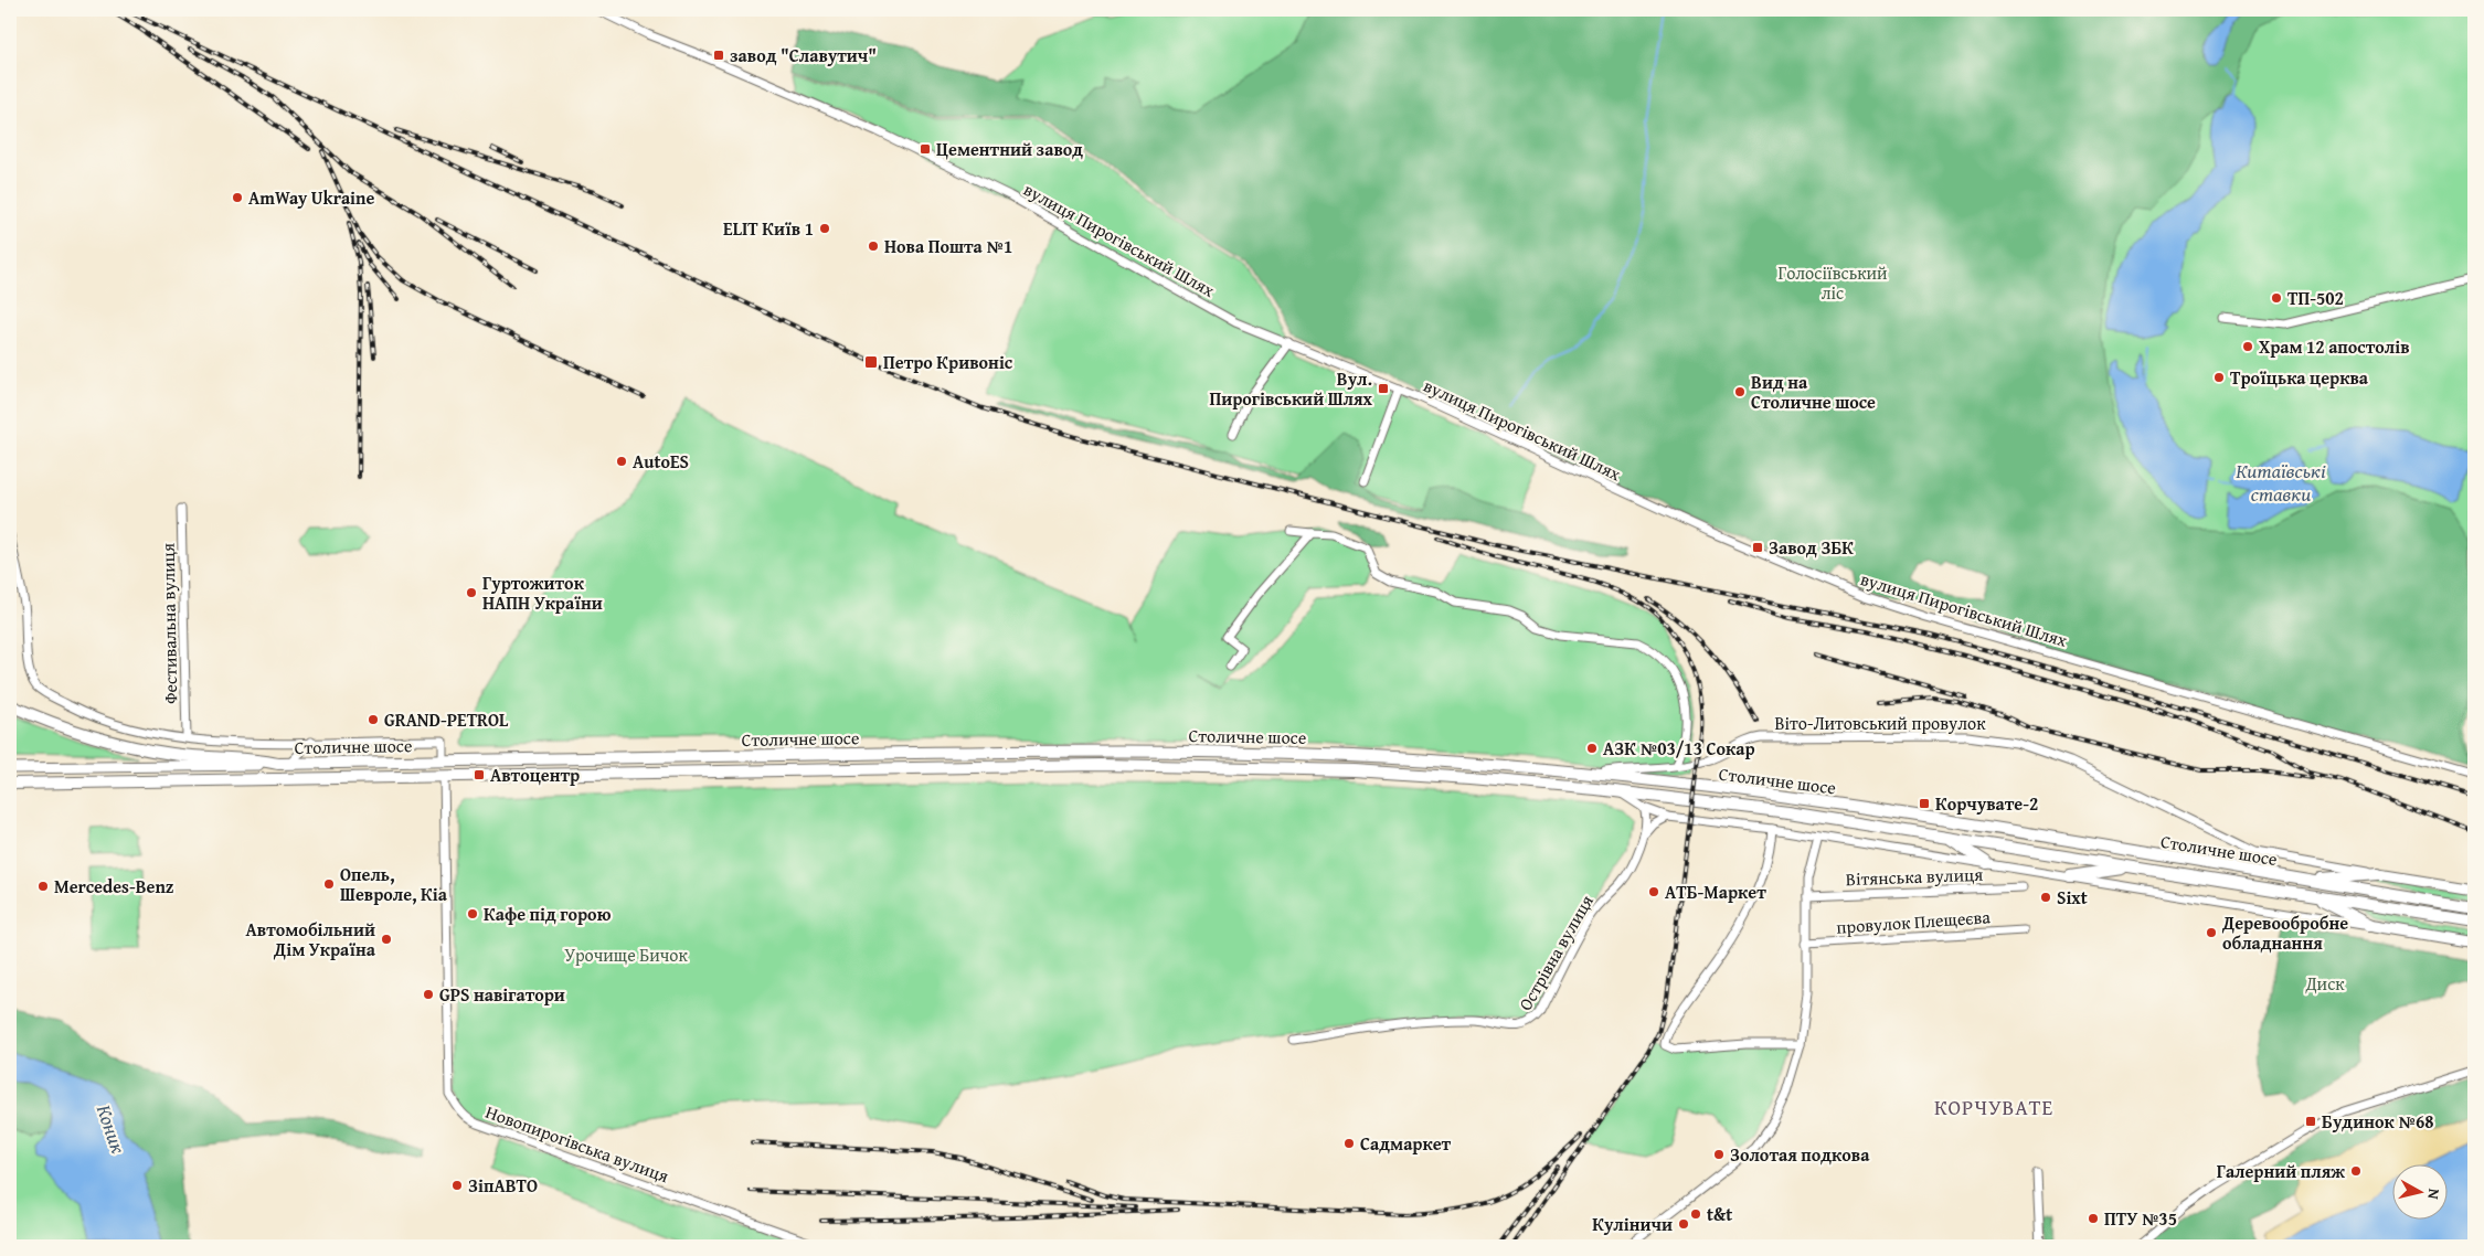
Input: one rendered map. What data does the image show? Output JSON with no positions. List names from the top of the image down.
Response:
{
  "streets": {
    "highway": ["Столичне шосе"],
    "street": [
      "вулиця Пирогівський Шлях",
      "Фестивальна вулиця",
      "Віто-Литовський провулок",
      "Вітянська вулиця",
      "провулок Плещеєва",
      "Острівна вулиця",
      "Новопирогівська вулиця"
    ]
  },
  "crossings": [
    ["Віто-Литовський провулок", "Столичне шосе"],
    ["Столичне шосе", "Новопирогівська вулиця"]
  ],
  "districts": ["КОРЧУВАТЕ"],
  "water": ["Китаївські ставки", "Коник"],
  "parks": ["Голосіївський ліс", "Урочище Бичок", "Диск"],
  "places": {
    "transit": [
      "завод \"Славутич\"",
      "Цементний завод",
      "Петро Кривоніс",
      "Вул. Пирогівський Шлях",
      "Завод ЗБК",
      "Автоцентр",
      "Корчувате-2",
      "Будинок №68"
    ],
    "other": [
      "AmWay Ukraine",
      "ELIT Київ 1",
      "Нова Пошта №1",
      "ТП-502",
      "Храм 12 апостолів",
      "Троїцька церква",
      "Вид на Столичне шосе",
      "AutoES",
      "Гуртожиток НАПН України",
      "GRAND-PETROL",
      "АЗК №03/13 Сокар",
      "Опель, Шевроле, Кіа",
      "Mercedes-Benz",
      "АТБ-Маркет",
      "Sixt",
      "Кафе під горою",
      "Деревообробне обладнання",
      "Автомобільний Дім Україна",
      "GPS навігатори",
      "Садмаркет",
      "Золотая подкова",
      "Галерний пляж",
      "ЗіпАВТО",
      "t&t",
      "ПТУ №35",
      "Куліничи"
    ]
  },
  "north": "right"
}
